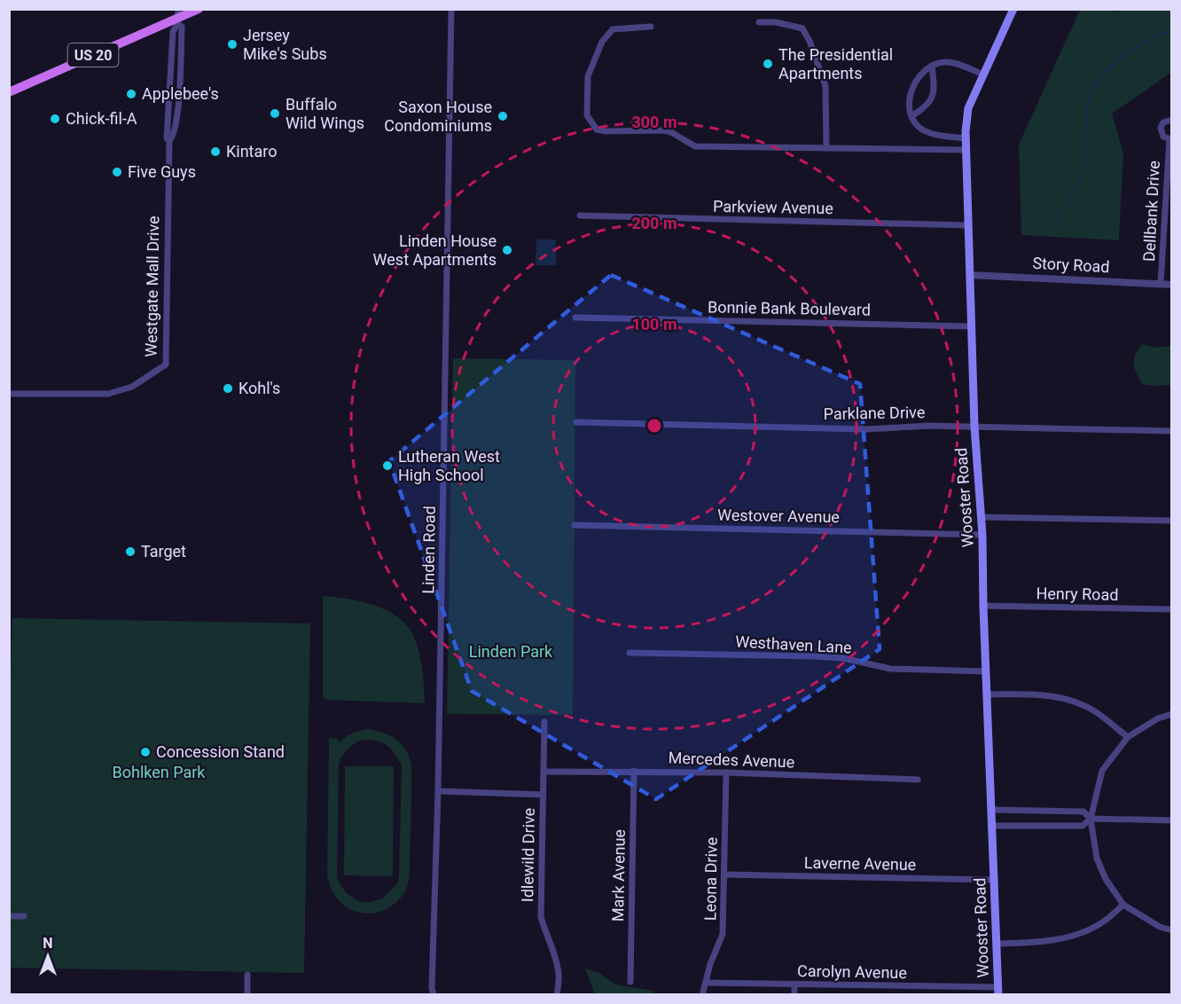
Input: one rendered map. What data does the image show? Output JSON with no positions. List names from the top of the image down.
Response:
{
  "streets": {
    "main road": ["US 20", "Wooster Road"],
    "street": [
      "Parkview Avenue",
      "Dellbank Drive",
      "Story Road",
      "Westgate Mall Drive",
      "Bonnie Bank Boulevard",
      "Parklane Drive",
      "Westover Avenue",
      "Linden Road",
      "Henry Road",
      "Westhaven Lane",
      "Mercedes Avenue",
      "Idlewild Drive",
      "Laverne Avenue",
      "Mark Avenue",
      "Leona Drive",
      "Carolyn Avenue"
    ]
  },
  "crossings": [
    ["US 20", "Westgate Mall Drive"],
    ["Parkview Avenue", "Wooster Road"],
    ["Dellbank Drive", "Story Road"],
    ["Story Road", "Wooster Road"],
    ["Bonnie Bank Boulevard", "Wooster Road"],
    ["Parklane Drive", "Wooster Road"],
    ["Wooster Road", "Westover Avenue"],
    ["Wooster Road", "Henry Road"],
    ["Wooster Road", "Westhaven Lane"],
    ["Wooster Road", "Laverne Avenue"],
    ["Wooster Road", "Carolyn Avenue"],
    ["Mercedes Avenue", "Idlewild Drive"],
    ["Mercedes Avenue", "Mark Avenue"],
    ["Mercedes Avenue", "Leona Drive"],
    ["Laverne Avenue", "Leona Drive"],
    ["Leona Drive", "Carolyn Avenue"]
  ],
  "parks": ["Linden Park", "Bohlken Park"],
  "places": [
    "Jersey Mike's Subs",
    "The Presidential Apartments",
    "Applebee's",
    "Buffalo Wild Wings",
    "Saxon House Condominiums",
    "Chick-fil-A",
    "Kintaro",
    "Five Guys",
    "Linden House West Apartments",
    "Kohl's",
    "Lutheran West High School",
    "Target",
    "Concession Stand"
  ],
  "north": "top",
  "rings": ["300 m", "200 m", "100 m"]
}
